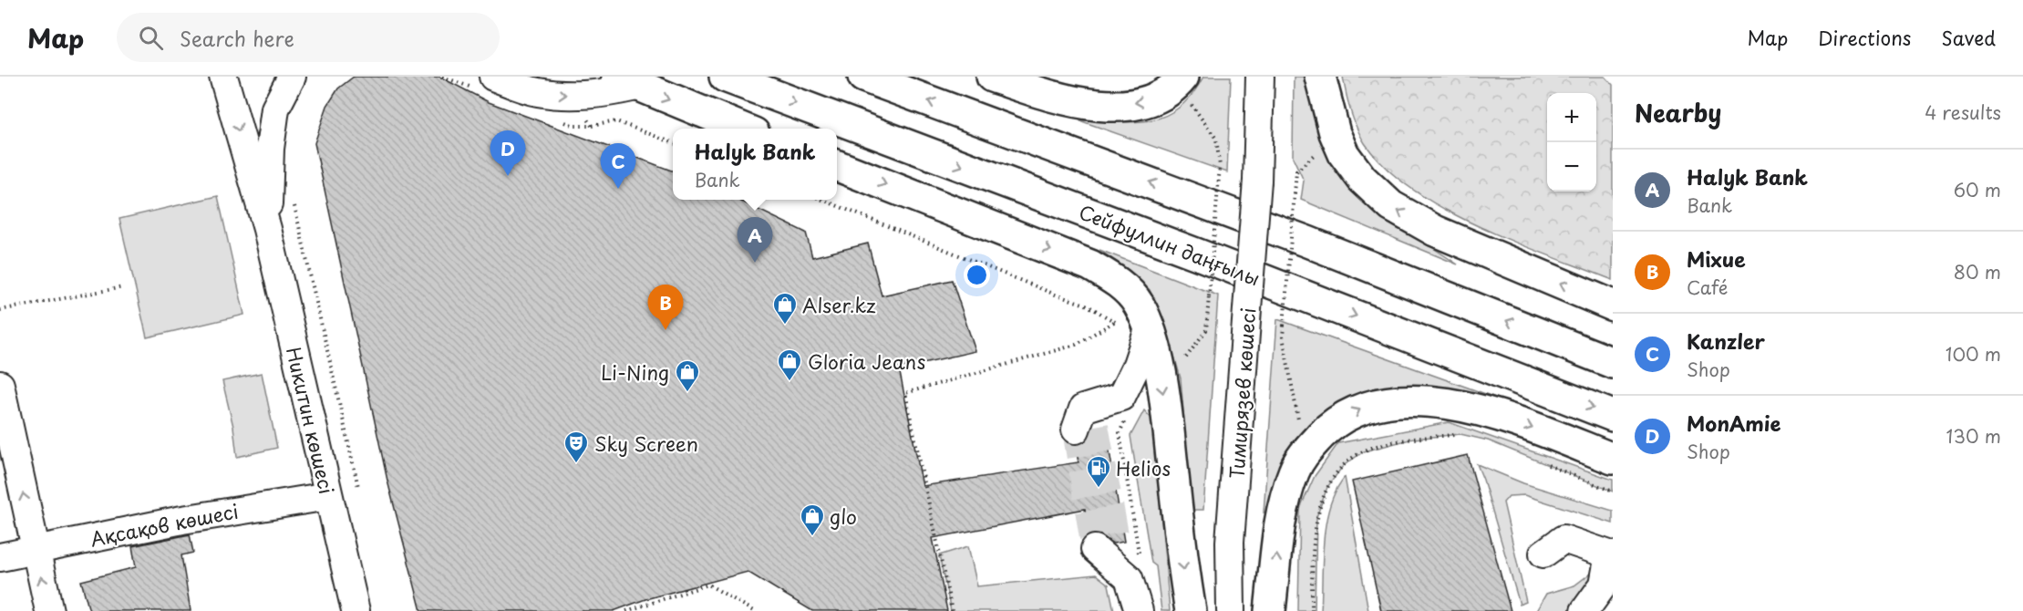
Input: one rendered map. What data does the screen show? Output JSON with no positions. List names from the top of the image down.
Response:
{
  "streets": {
    "main road": ["Сейфуллин даңғылы"],
    "street": ["Тимирязев көшесі", "Никитин көшесі", "Ақсақов көшесі"]
  },
  "crossings": [
    ["Никитин көшесі", "Ақсақов көшесі"]
  ],
  "places": {
    "shop": [
      "Alser.kz",
      "Gloria Jeans",
      "Li-Ning",
      "glo"
    ],
    "theatre": ["Sky Screen"],
    "fuel station": ["Helios"]
  },
  "page": {
    "header": "Map",
    "search": "Search here",
    "nav": ["Map", "Directions", "Saved"],
    "heading": ["Nearby", "4 results"],
    "map_buttons": ["+", "−"],
    "popup": ["Halyk Bank", "Bank"],
    "pins": [
      "D",
      "C",
      "A",
      "B"
    ],
    "list": [
      {
        "mark": "A",
        "name": "Halyk Bank",
        "note": "Bank",
        "value": "60 m"
      },
      {
        "mark": "B",
        "name": "Mixue",
        "note": "Café",
        "value": "80 m"
      },
      {
        "mark": "C",
        "name": "Kanzler",
        "note": "Shop",
        "value": "100 m"
      },
      {
        "mark": "D",
        "name": "MonAmie",
        "note": "Shop",
        "value": "130 m"
      }
    ]
  }
}
